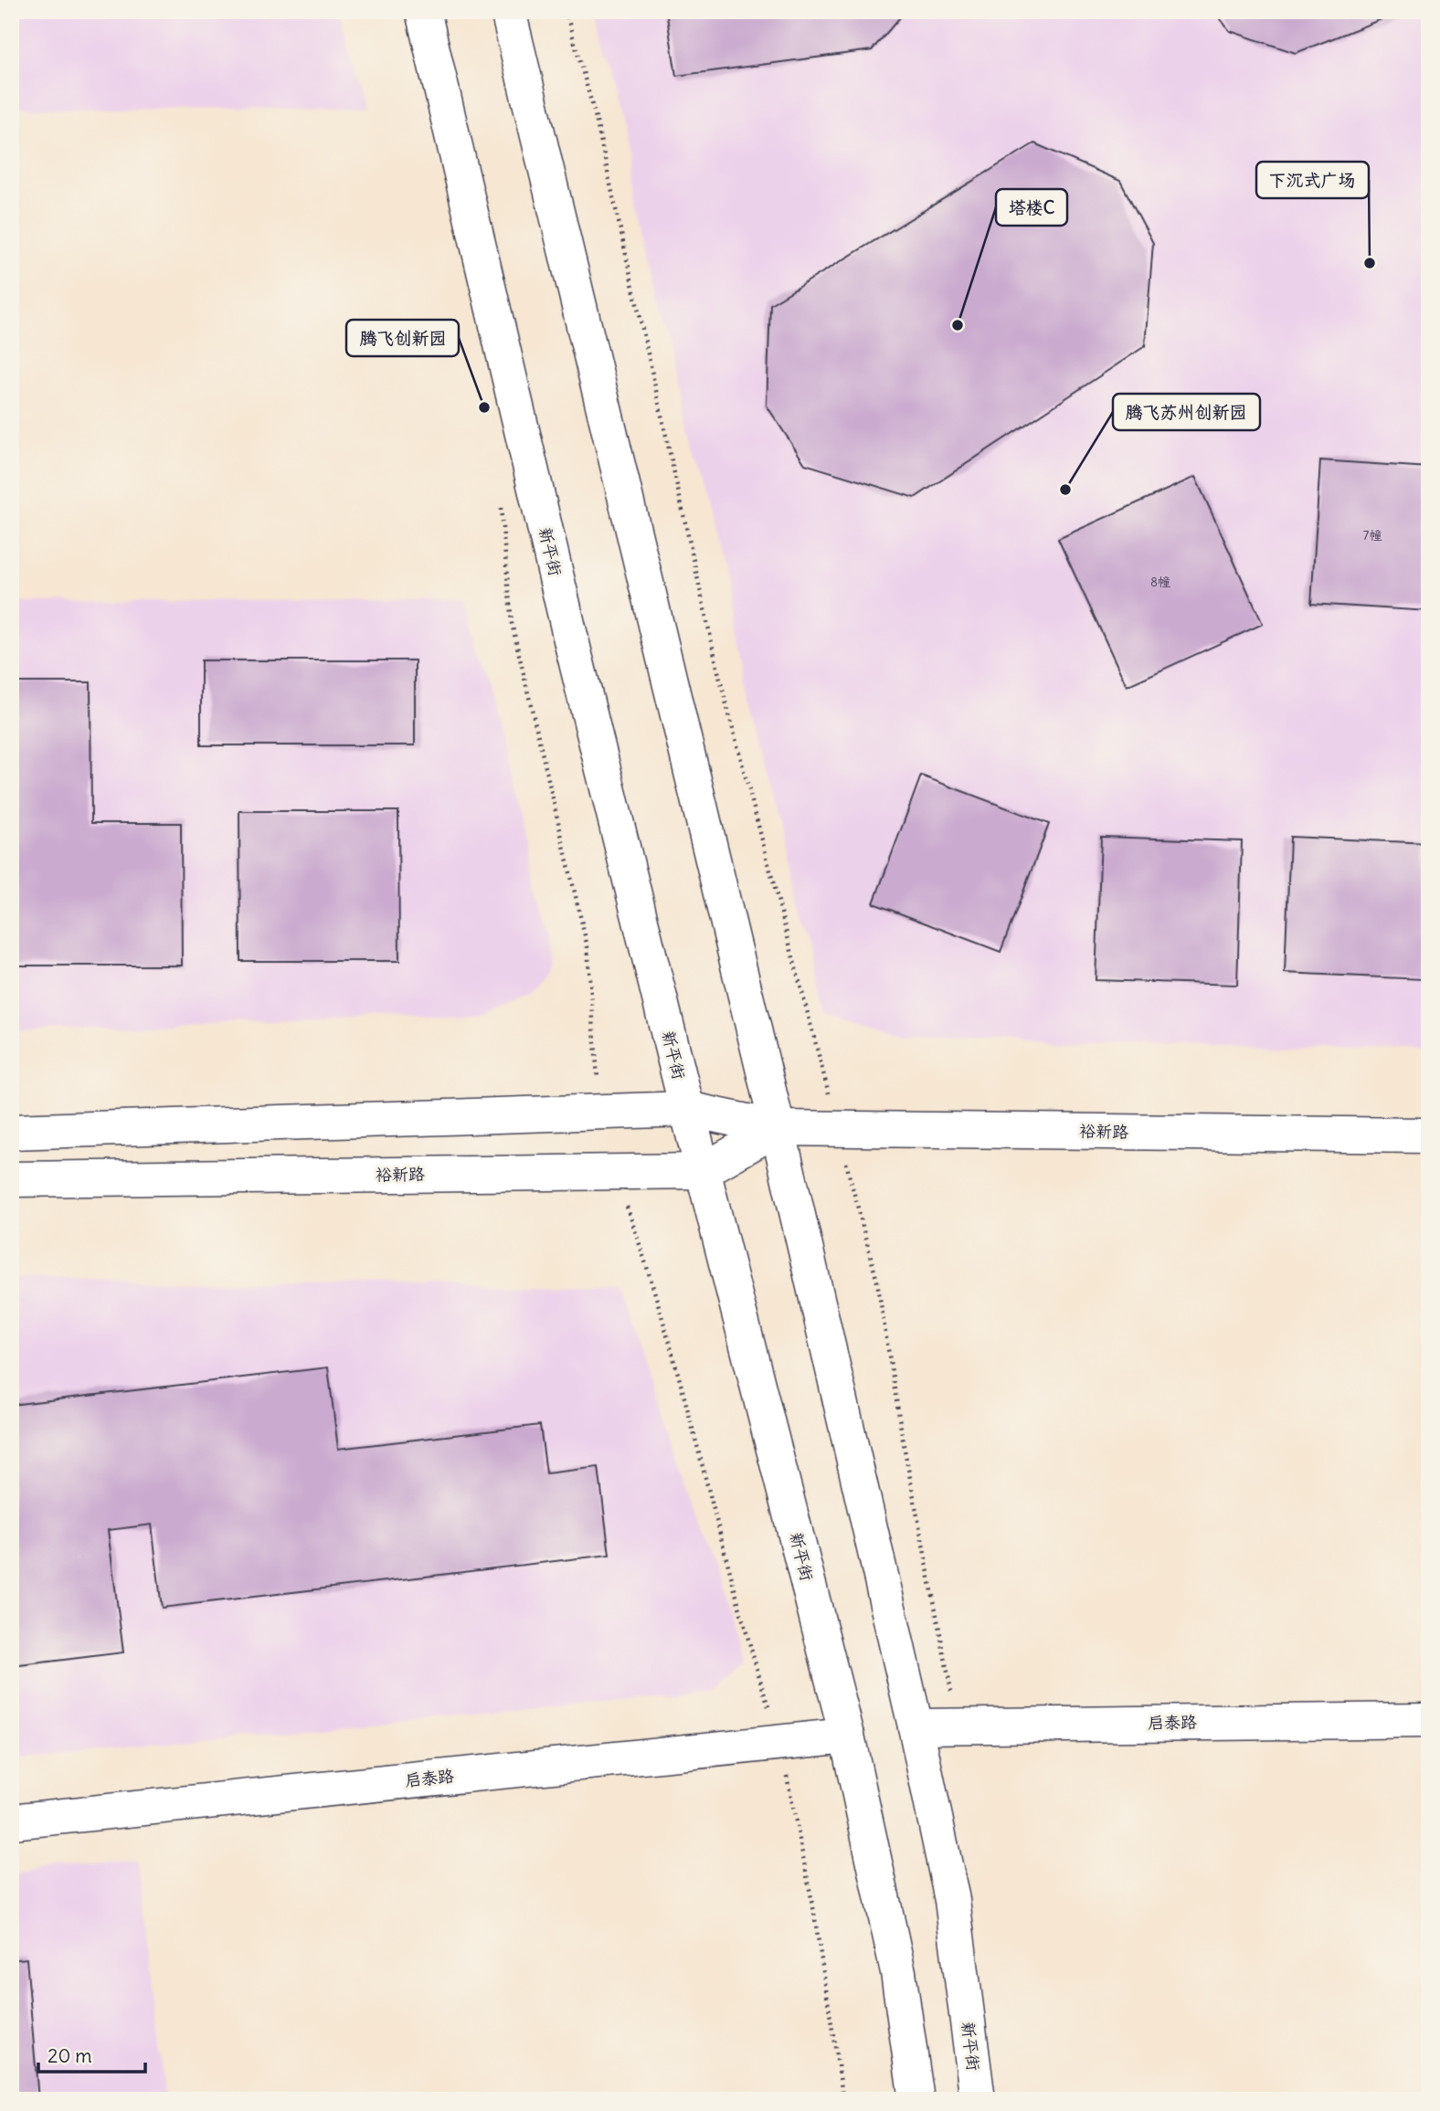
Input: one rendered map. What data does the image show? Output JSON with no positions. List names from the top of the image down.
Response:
{
  "streets": {
    "main road": ["新平街", "裕新路", "启泰路"]
  },
  "crossings": [
    ["新平街", "裕新路"],
    ["新平街", "启泰路"]
  ],
  "places": [
    "下沉式广场",
    "塔楼C",
    "腾飞创新园",
    "腾飞苏州创新园"
  ],
  "house_numbers": ["7幢", "8幢"],
  "scale_bar": "20 m"
}
